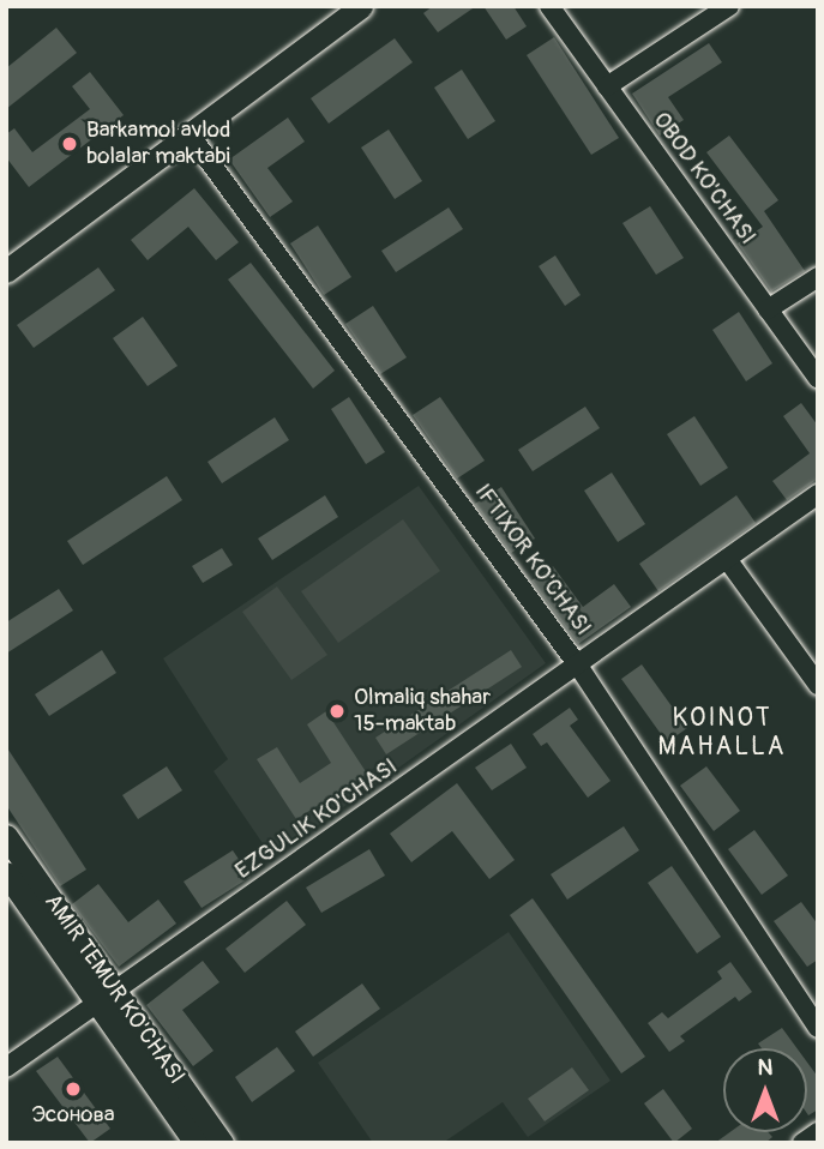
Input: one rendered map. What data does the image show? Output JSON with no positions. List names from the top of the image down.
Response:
{
  "streets": {
    "main road": ["AMIR TEMUR KO'CHASI"],
    "street": ["OBOD KO'CHASI", "IFTIXOR KO'CHASI", "EZGULIK KO'CHASI"]
  },
  "crossings": [
    ["IFTIXOR KO'CHASI", "EZGULIK KO'CHASI"],
    ["EZGULIK KO'CHASI", "AMIR TEMUR KO'CHASI"]
  ],
  "districts": ["KOINOT MAHALLA"],
  "places": ["Barkamol avlod bolalar maktabi", "Olmaliq shahar 15-maktab", "Эсонова"],
  "north": "top"
}
